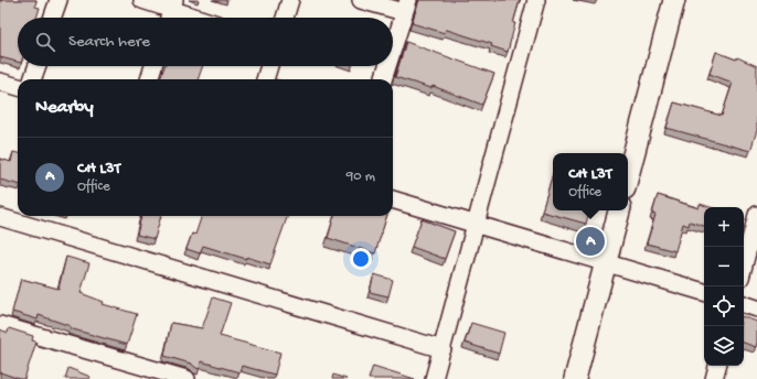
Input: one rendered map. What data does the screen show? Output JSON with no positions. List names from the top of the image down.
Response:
{
  "page": {
    "search": "Search here",
    "heading": "Nearby",
    "list": [
      {
        "mark": "A",
        "name": "CH L3T",
        "note": "Office",
        "value": "90 m"
      }
    ],
    "popup": ["CH L3T", "Office"],
    "map_buttons": ["+", "−"],
    "pins": "A"
  }
}
